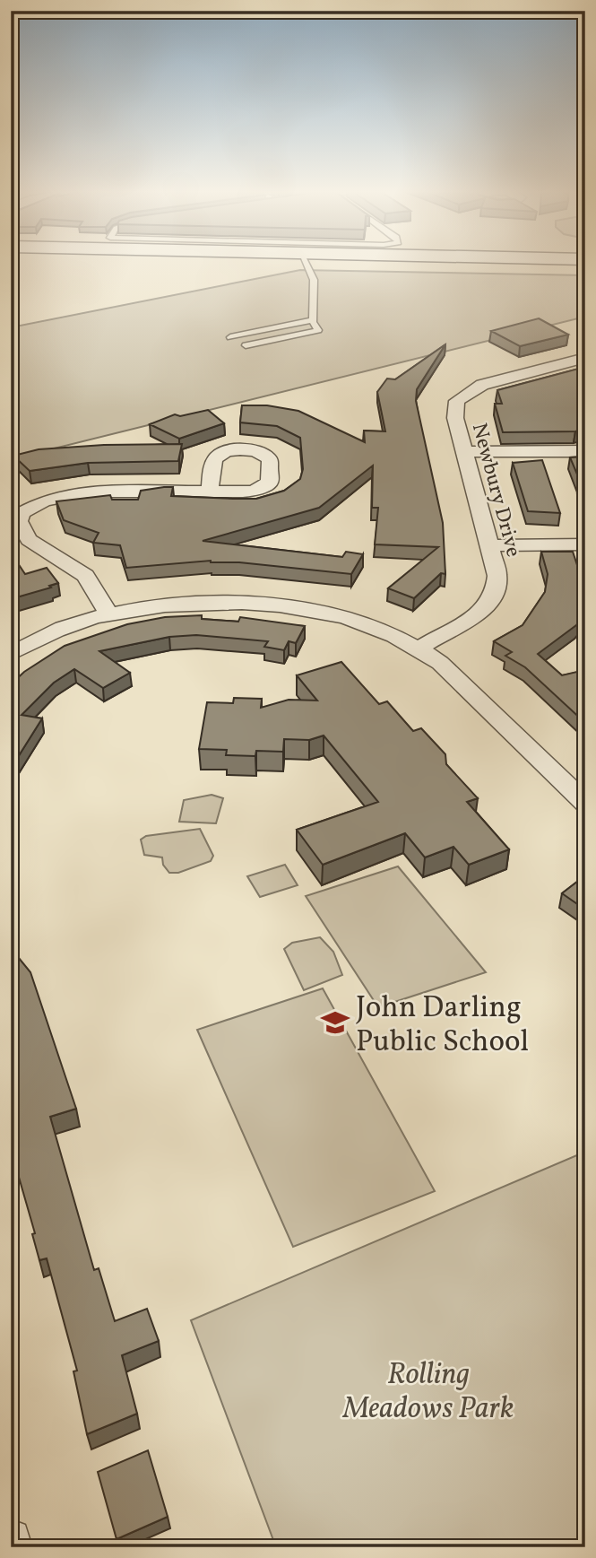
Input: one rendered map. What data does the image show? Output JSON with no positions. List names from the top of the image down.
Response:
{
  "streets": {
    "street": ["Newbury Drive"]
  },
  "parks": ["Rolling Meadows Park"],
  "places": {
    "school or university": ["John Darling Public School"]
  }
}
